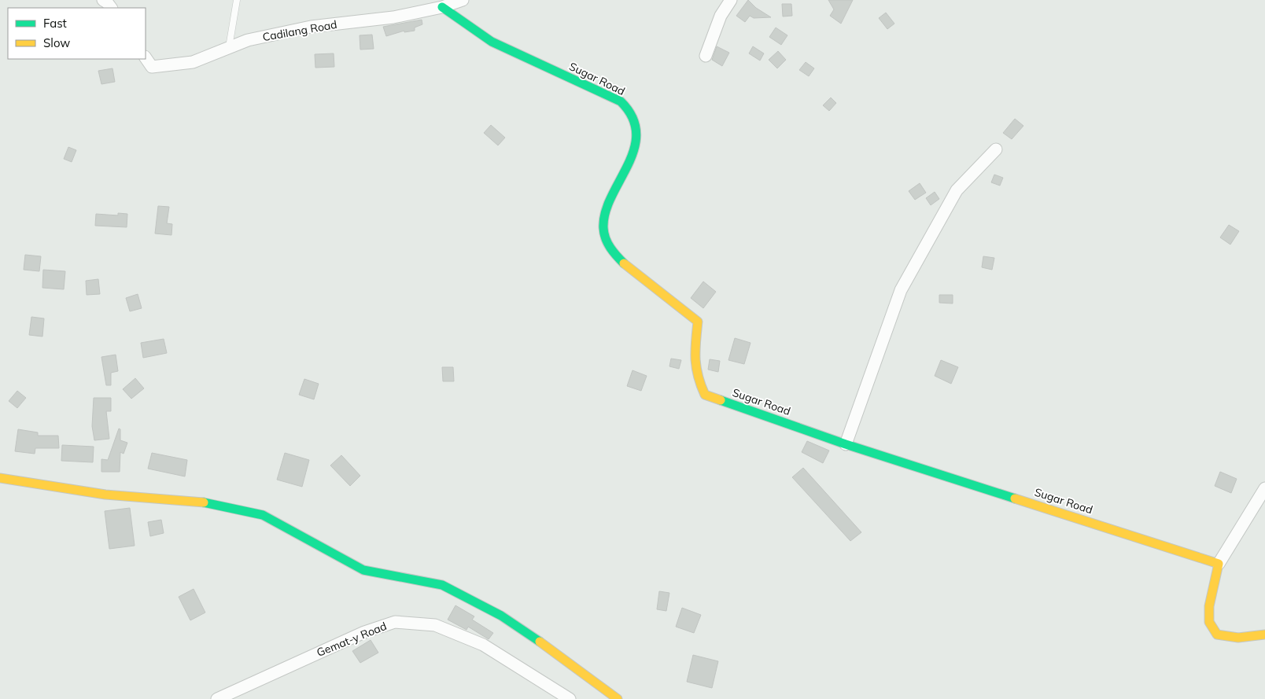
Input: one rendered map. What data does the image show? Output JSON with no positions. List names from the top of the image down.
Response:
{
  "streets": {
    "street": ["Cadilang Road", "Sugar Road", "Gemat-y Road"]
  },
  "crossings": [
    ["Cadilang Road", "Sugar Road"]
  ],
  "legend": ["Fast", "Slow"]
}
